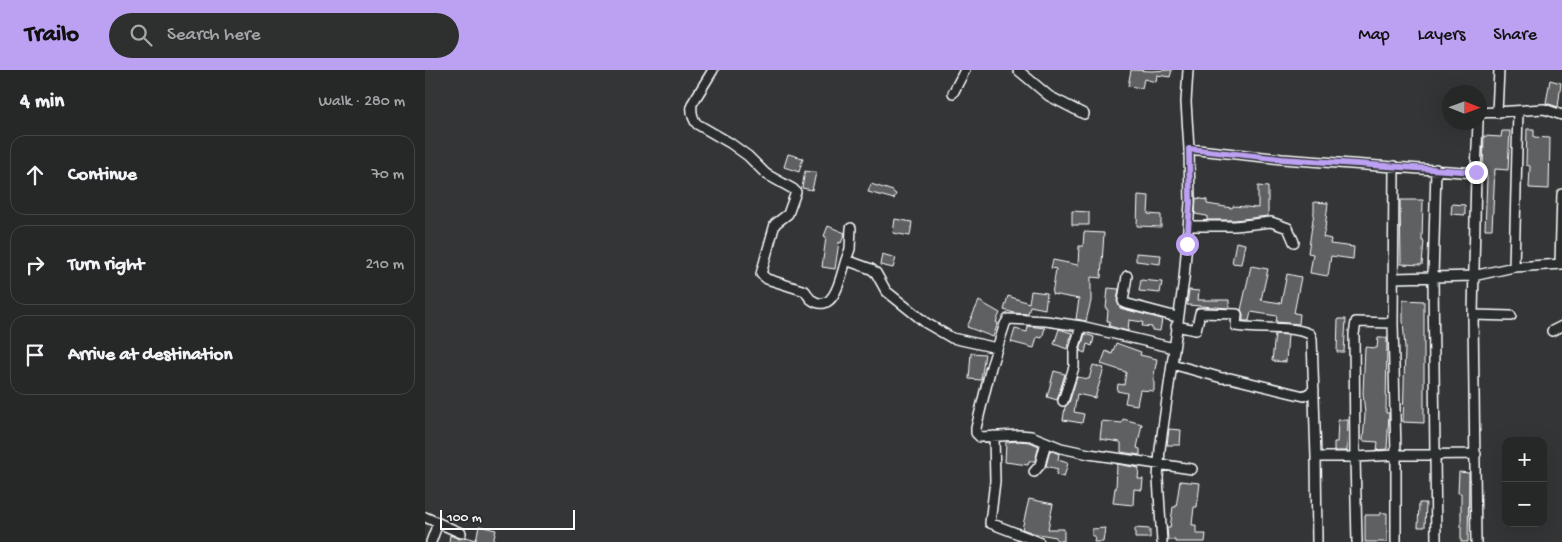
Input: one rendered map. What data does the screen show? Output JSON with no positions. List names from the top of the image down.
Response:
{
  "scale_bar": "100 m",
  "north": "right",
  "page": {
    "header": "Trailo",
    "search": "Search here",
    "nav": ["Map", "Layers", "Share"],
    "heading": ["4 min", "Walk · 280 m"],
    "list": [
      ["Continue", "70 m"],
      ["Turn right", "210 m"],
      "Arrive at destination"
    ],
    "map_buttons": ["+", "−"],
    "scale": "100 m"
  }
}
